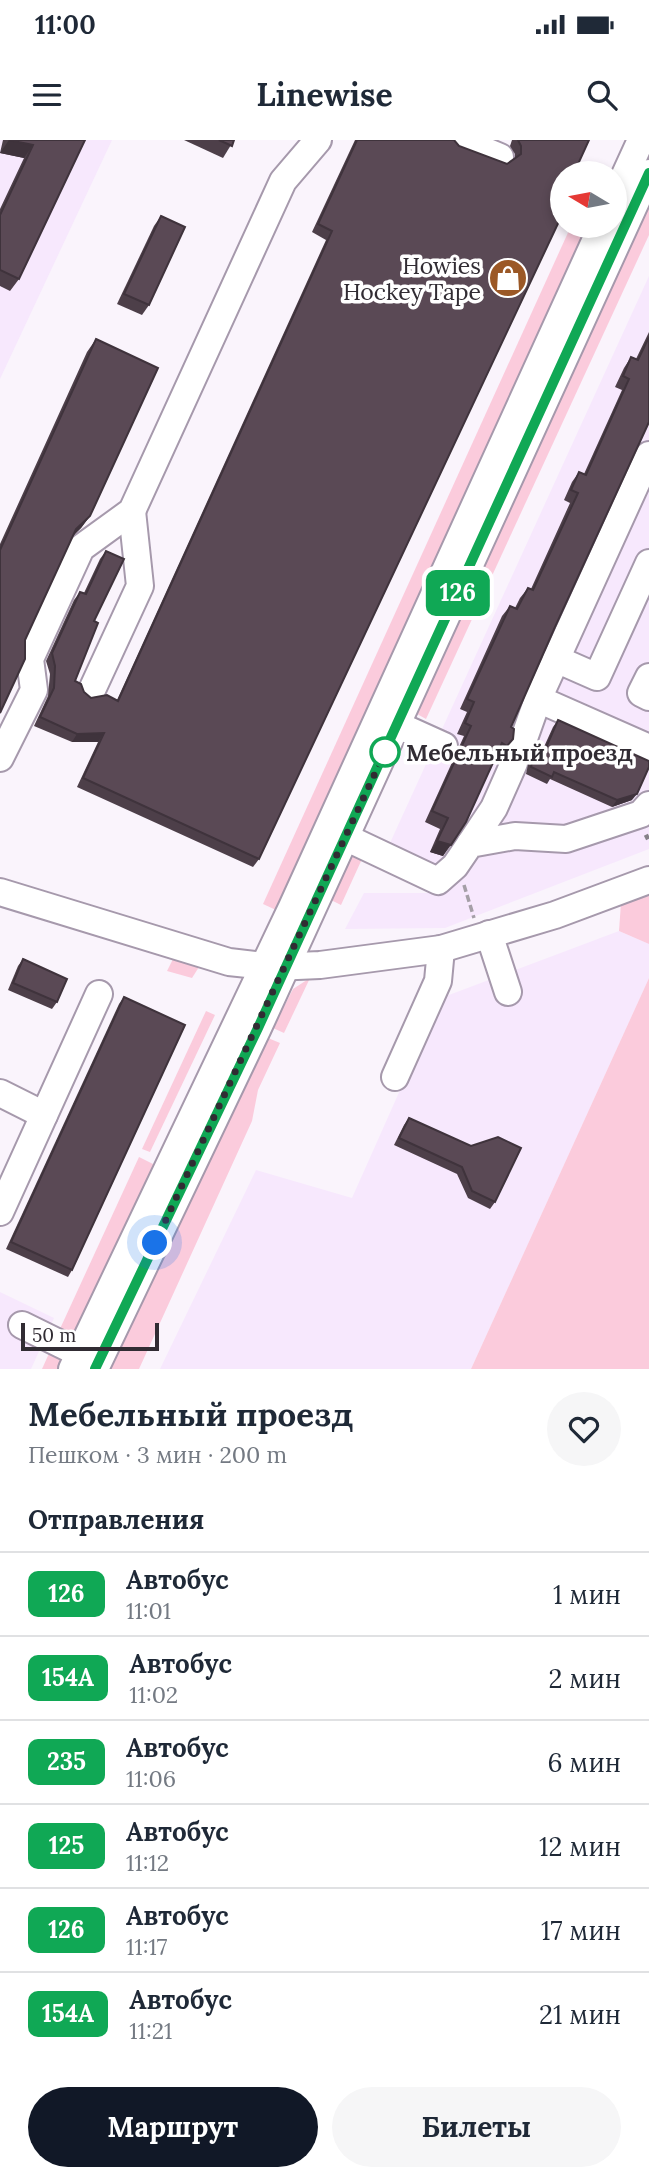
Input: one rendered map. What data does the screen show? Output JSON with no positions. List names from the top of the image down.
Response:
{
  "places": {
    "shop": ["Howies Hockey Tape"],
    "other": ["Мебельный проезд"]
  },
  "lines": ["bus line 126"],
  "scale_bar": "50 m",
  "north": "left",
  "page": {
    "status": "11:00",
    "header": "Linewise",
    "on_map": "126",
    "scale": "50 m",
    "heading": [
      ["Мебельный проезд", "Пешком · 3 мин · 200 m"],
      "Отправления"
    ],
    "list": [
      {
        "mark": "126",
        "name": "Автобус",
        "note": "11:01",
        "value": "1 мин"
      },
      {
        "mark": "154А",
        "name": "Автобус",
        "note": "11:02",
        "value": "2 мин"
      },
      {
        "mark": "235",
        "name": "Автобус",
        "note": "11:06",
        "value": "6 мин"
      },
      {
        "mark": "125",
        "name": "Автобус",
        "note": "11:12",
        "value": "12 мин"
      },
      {
        "mark": "126",
        "name": "Автобус",
        "note": "11:17",
        "value": "17 мин"
      },
      {
        "mark": "154А",
        "name": "Автобус",
        "note": "11:21",
        "value": "21 мин"
      }
    ],
    "buttons": ["Маршрут", "Билеты"]
  }
}
